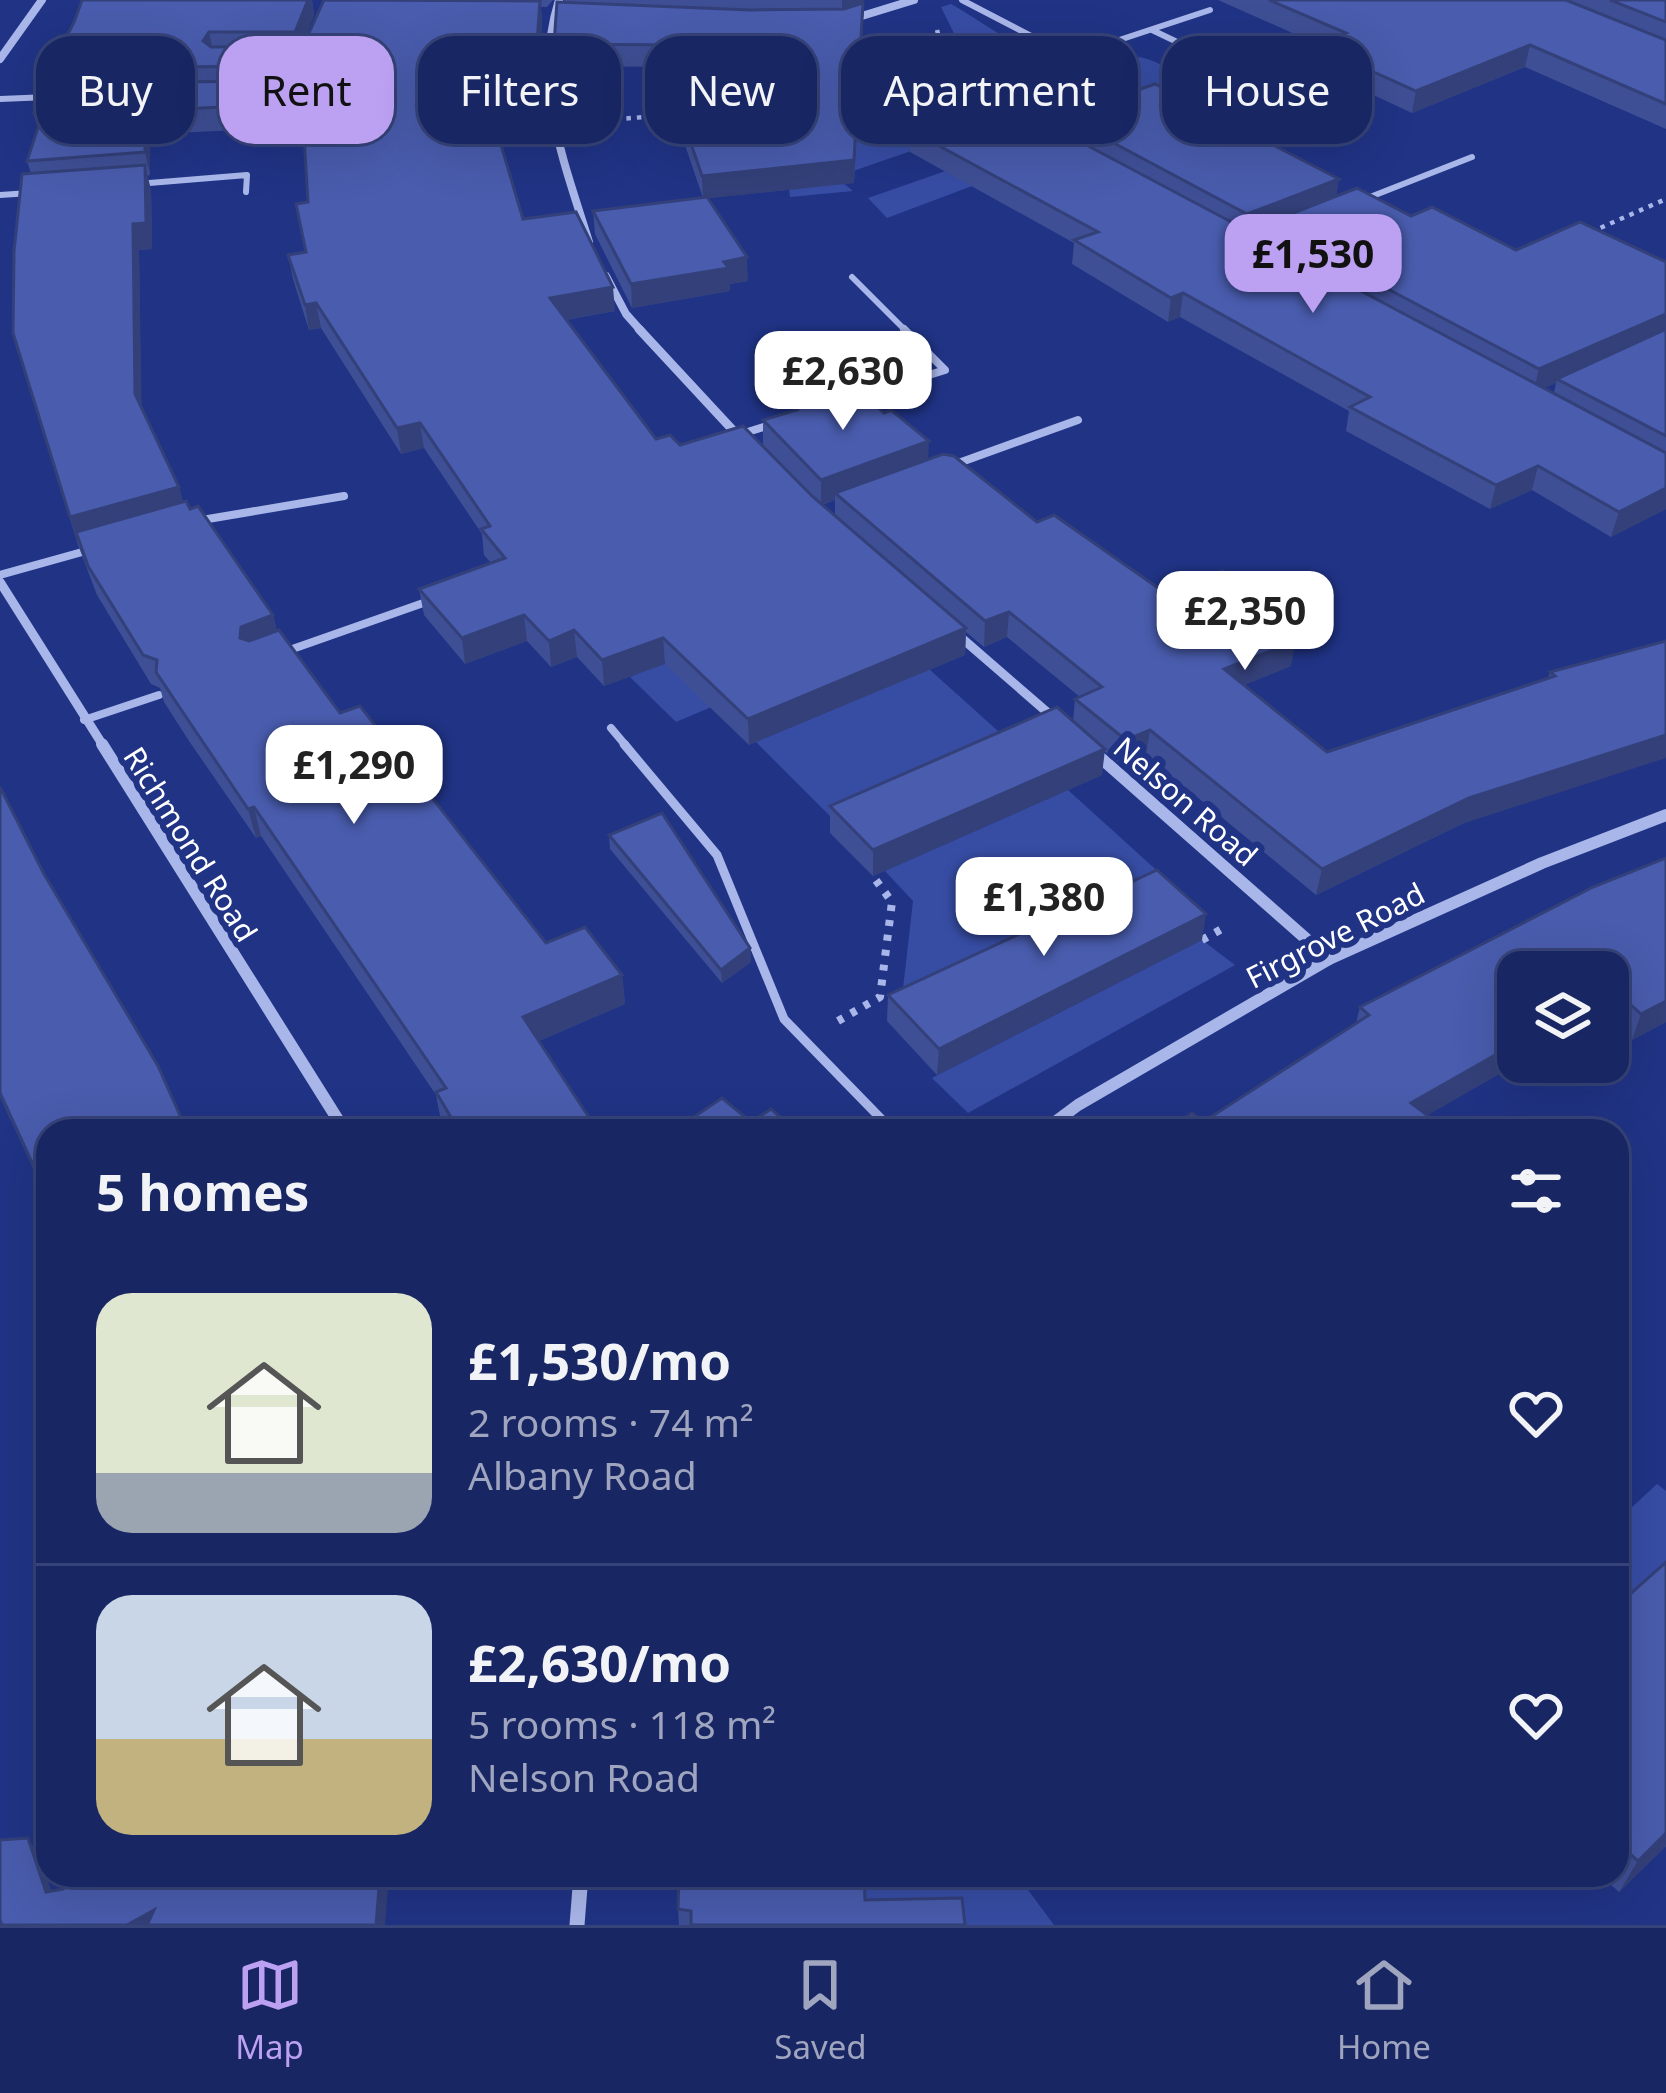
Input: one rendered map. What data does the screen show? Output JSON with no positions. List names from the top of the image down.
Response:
{
  "streets": {
    "street": ["Nelson Road", "Richmond Road", "Firgrove Road"]
  },
  "crossings": [
    ["Nelson Road", "Firgrove Road"]
  ],
  "page": {
    "chip": [
      "Buy",
      "Rent",
      "Filters",
      "New",
      "Apartment",
      "House"
    ],
    "price": [
      "£1,530",
      "£2,630",
      "£2,350",
      "£1,290",
      "£1,380"
    ],
    "heading": "5 homes",
    "list": [
      {
        "name": "£1,530/mo",
        "note": "2 rooms · 74 m² · Albany Road"
      },
      {
        "name": "£2,630/mo",
        "note": "5 rooms · 118 m² · Nelson Road"
      }
    ],
    "tabs": ["Map", "Saved", "Home"]
  }
}
